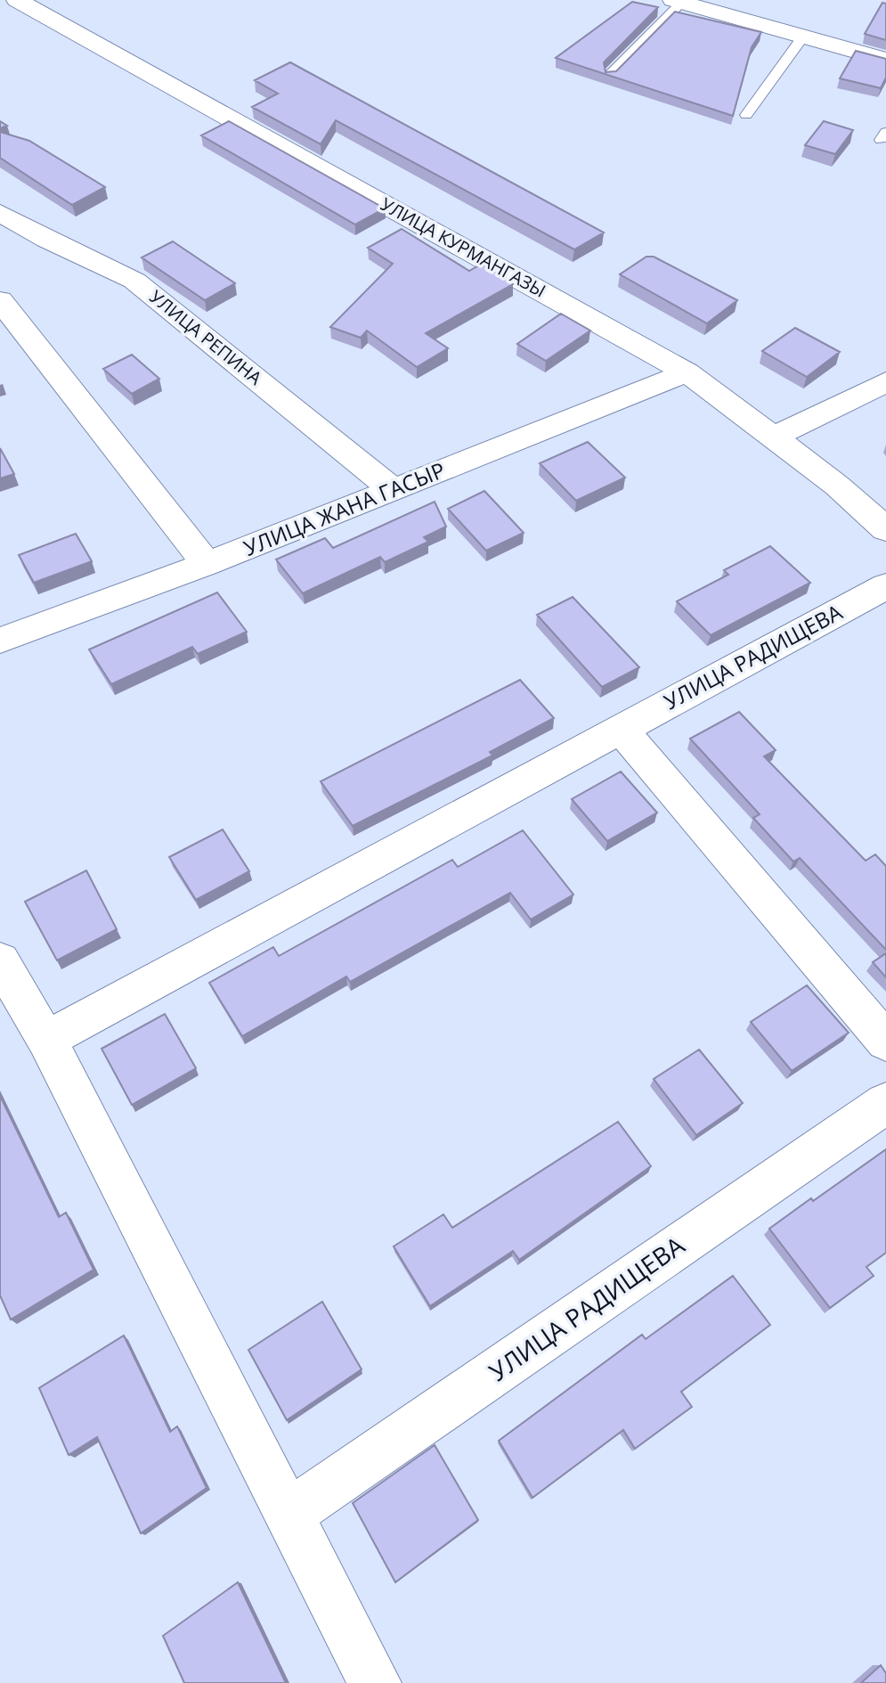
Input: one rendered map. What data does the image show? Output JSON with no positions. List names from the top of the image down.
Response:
{
  "streets": {
    "street": [
      "УЛИЦА КУРМАНГАЗЫ",
      "УЛИЦА РЕПИНА",
      "УЛИЦА ЖАНА ГАСЫР",
      "УЛИЦА РАДИЩЕВА"
    ]
  },
  "crossings": [
    ["УЛИЦА КУРМАНГАЗЫ", "УЛИЦА ЖАНА ГАСЫР"],
    ["УЛИЦА РЕПИНА", "УЛИЦА ЖАНА ГАСЫР"]
  ]
}
